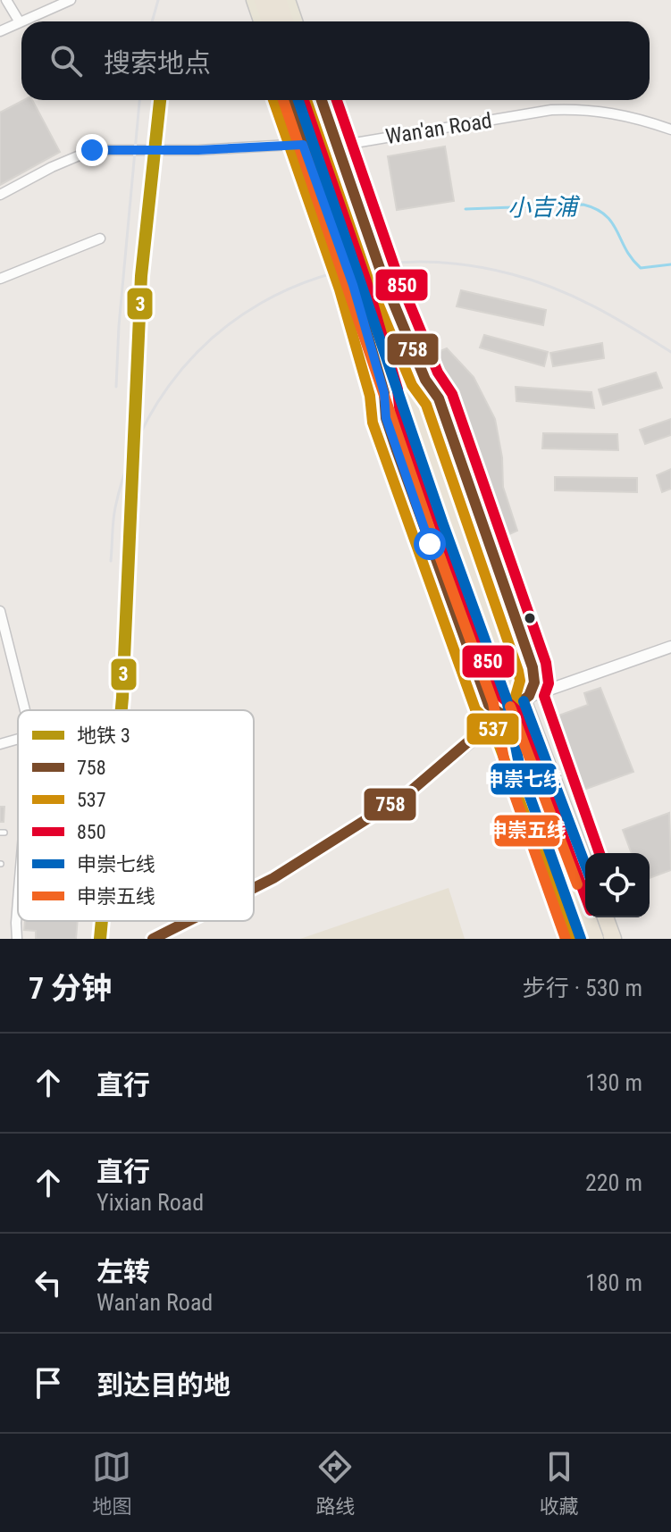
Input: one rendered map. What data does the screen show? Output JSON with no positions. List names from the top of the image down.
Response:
{
  "streets": {
    "street": ["Wan'an Road"]
  },
  "water": ["小吉浦"],
  "lines": [
    "metro line 3",
    "transit line 758",
    "transit line 537",
    "transit line 850",
    "transit line 申崇七线",
    "transit line 申崇五线"
  ],
  "legend": [
    "地铁 3",
    "758",
    "537",
    "850",
    "申崇七线",
    "申崇五线"
  ],
  "page": {
    "search": "搜索地点",
    "heading": ["7 分钟", "步行 · 530 m"],
    "list": [
      ["直行", "130 m"],
      ["直行", "Yixian Road", "220 m"],
      ["左转", "Wan'an Road", "180 m"],
      "到达目的地"
    ],
    "nav": ["地图", "路线", "收藏"]
  }
}
